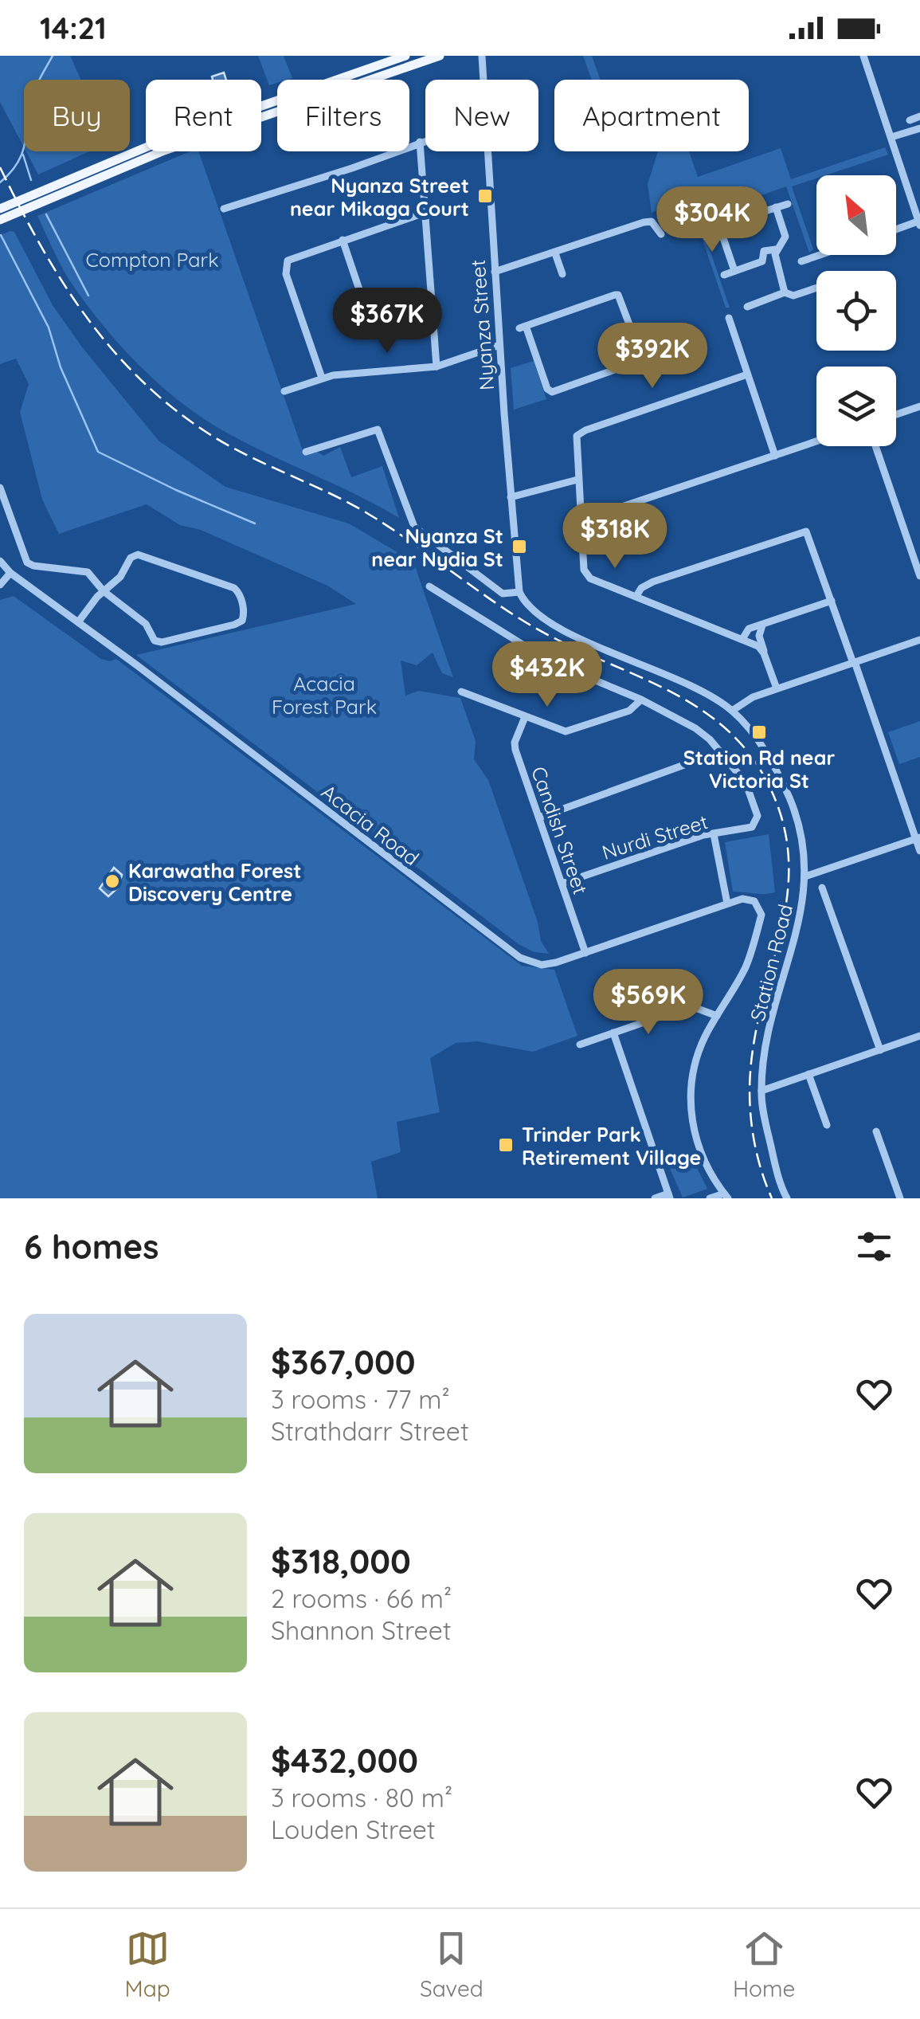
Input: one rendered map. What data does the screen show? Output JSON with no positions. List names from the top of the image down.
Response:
{
  "streets": {
    "street": [
      "Nyanza Street",
      "Acacia Road",
      "Candish Street",
      "Nurdi Street",
      "Station Road"
    ]
  },
  "crossings": [
    ["Nyanza Street", "Station Road"],
    ["Acacia Road", "Candish Street"],
    ["Candish Street", "Nurdi Street"]
  ],
  "parks": ["Compton Park", "Acacia Forest Park"],
  "places": {
    "transit": [
      "Nyanza Street near Mikaga Court",
      "Nyanza St near Nydia St",
      "Station Rd near Victoria St",
      "Trinder Park Retirement Village"
    ],
    "other": ["Karawatha Forest Discovery Centre"]
  },
  "north": "top left",
  "page": {
    "status": "14:21",
    "chip": [
      "Buy",
      "Rent",
      "Filters",
      "New",
      "Apartment"
    ],
    "price": [
      "$304K",
      "$367K",
      "$392K",
      "$318K",
      "$432K",
      "$569K"
    ],
    "heading": "6 homes",
    "list": [
      {
        "name": "$367,000",
        "note": "3 rooms · 77 m² · Strathdarr Street"
      },
      {
        "name": "$318,000",
        "note": "2 rooms · 66 m² · Shannon Street"
      },
      {
        "name": "$432,000",
        "note": "3 rooms · 80 m² · Louden Street"
      }
    ],
    "tabs": ["Map", "Saved", "Home"]
  }
}
